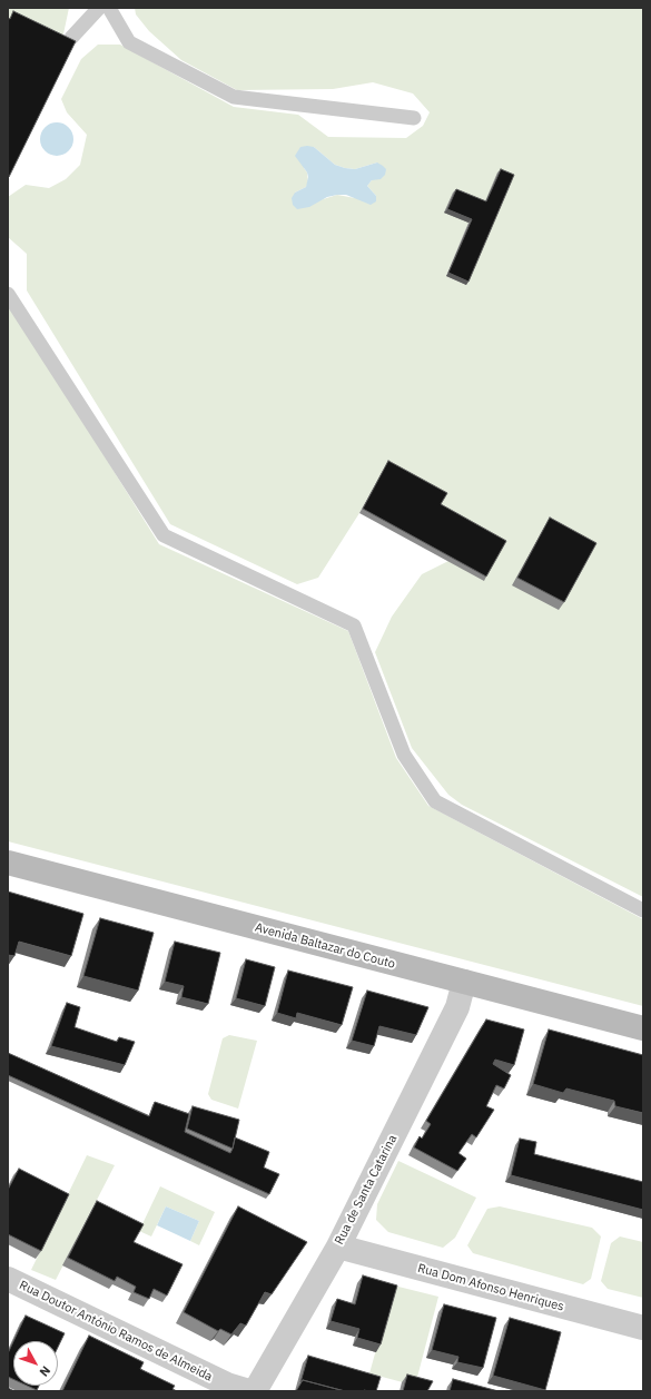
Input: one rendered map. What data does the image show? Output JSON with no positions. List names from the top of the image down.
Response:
{
  "streets": {
    "main road": ["Avenida Baltazar do Couto"],
    "street": ["Rua de Santa Catarina", "Rua Dom Afonso Henriques", "Rua Doutor António Ramos de Almeida"]
  },
  "crossings": [
    ["Avenida Baltazar do Couto", "Rua de Santa Catarina"],
    ["Rua de Santa Catarina", "Rua Dom Afonso Henriques"]
  ],
  "north": "bottom right"
}
